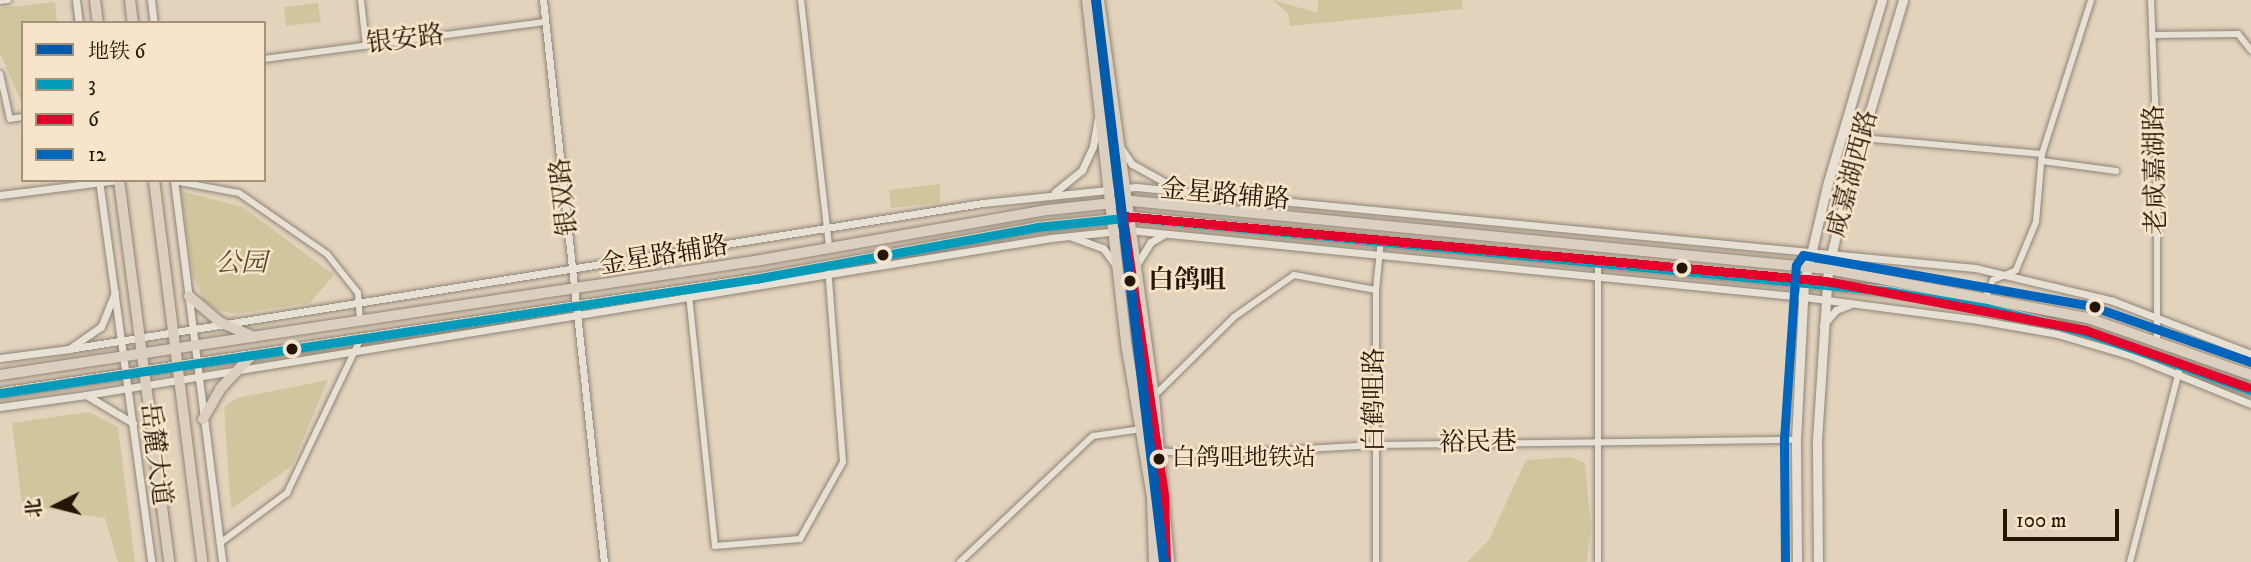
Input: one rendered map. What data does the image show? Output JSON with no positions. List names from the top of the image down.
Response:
{
  "streets": {
    "main road": ["咸嘉湖西路", "岳麓大道"],
    "street": [
      "银安路",
      "老咸嘉湖路",
      "金星路辅路",
      "银双路",
      "白鹤咀路",
      "裕民巷"
    ]
  },
  "crossings": [
    ["银安路", "银双路"],
    ["咸嘉湖西路", "金星路辅路"],
    ["咸嘉湖西路", "裕民巷"],
    ["金星路辅路", "银双路"],
    ["金星路辅路", "白鹤咀路"],
    ["金星路辅路", "岳麓大道"],
    ["白鹤咀路", "裕民巷"]
  ],
  "parks": ["公园"],
  "places": ["白鸽咀", "白鸽咀地铁站"],
  "lines": [
    "metro line 6",
    "transit line 6",
    "transit line 3",
    "transit line 12"
  ],
  "legend": [
    "地铁 6",
    "3",
    "6",
    "12"
  ],
  "scale_bar": "100 m",
  "north": "left"
}
